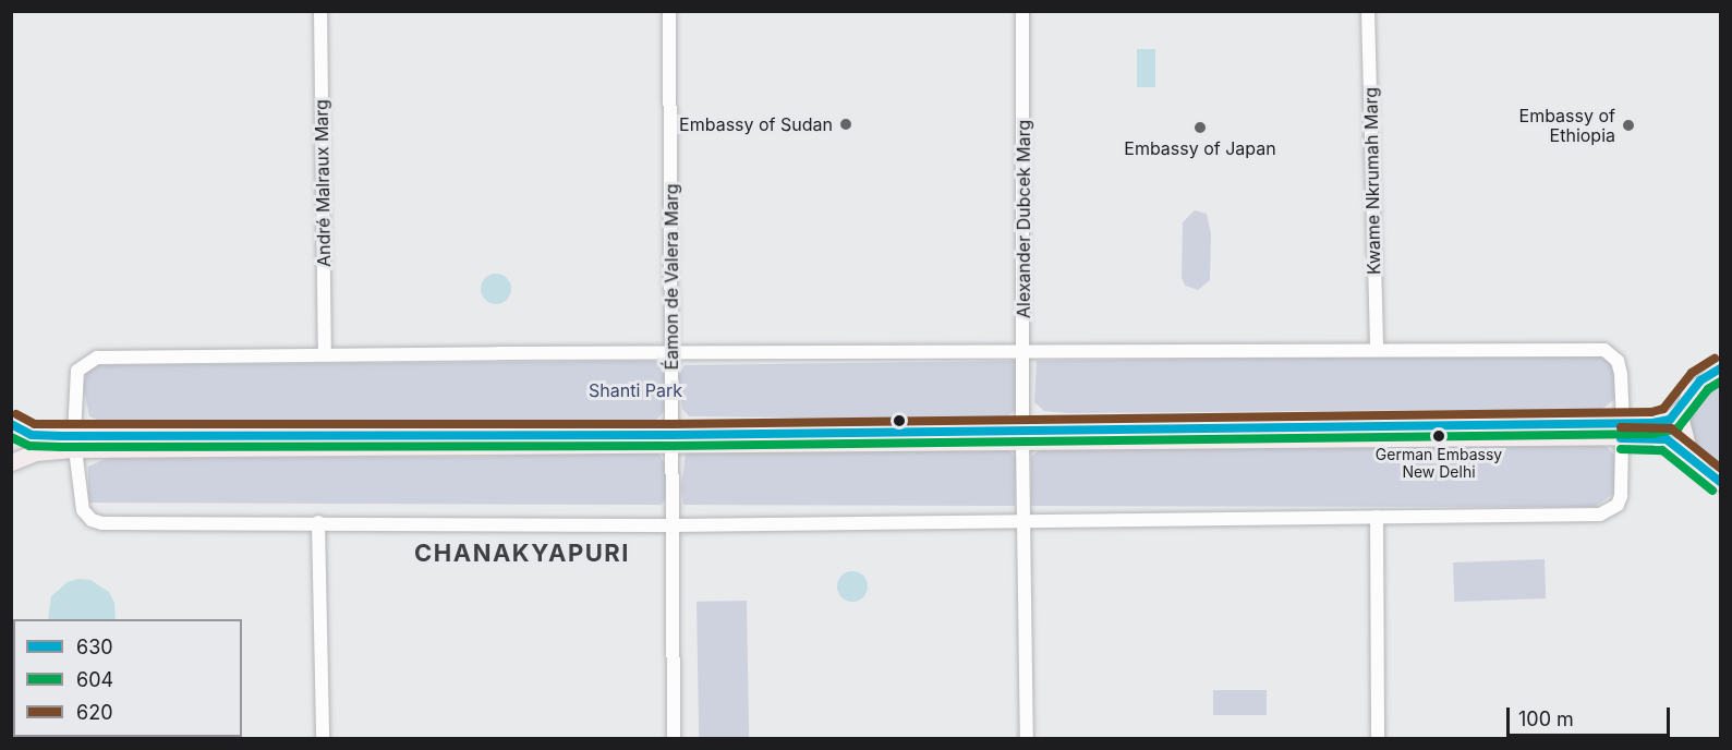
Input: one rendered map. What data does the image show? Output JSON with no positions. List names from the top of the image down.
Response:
{
  "streets": {
    "street": [
      "Kwame Nkrumah Marg",
      "André Malraux Marg",
      "Alexander Dubcek Marg",
      "Éamon de Valera Marg"
    ]
  },
  "districts": ["CHANAKYAPURI"],
  "parks": ["Shanti Park"],
  "places": [
    "Embassy of Sudan",
    "Embassy of Ethiopia",
    "Embassy of Japan",
    "German Embassy New Delhi"
  ],
  "lines": ["transit line 620", "transit line 630", "transit line 604"],
  "legend": ["630", "604", "620"],
  "scale_bar": "100 m"
}
